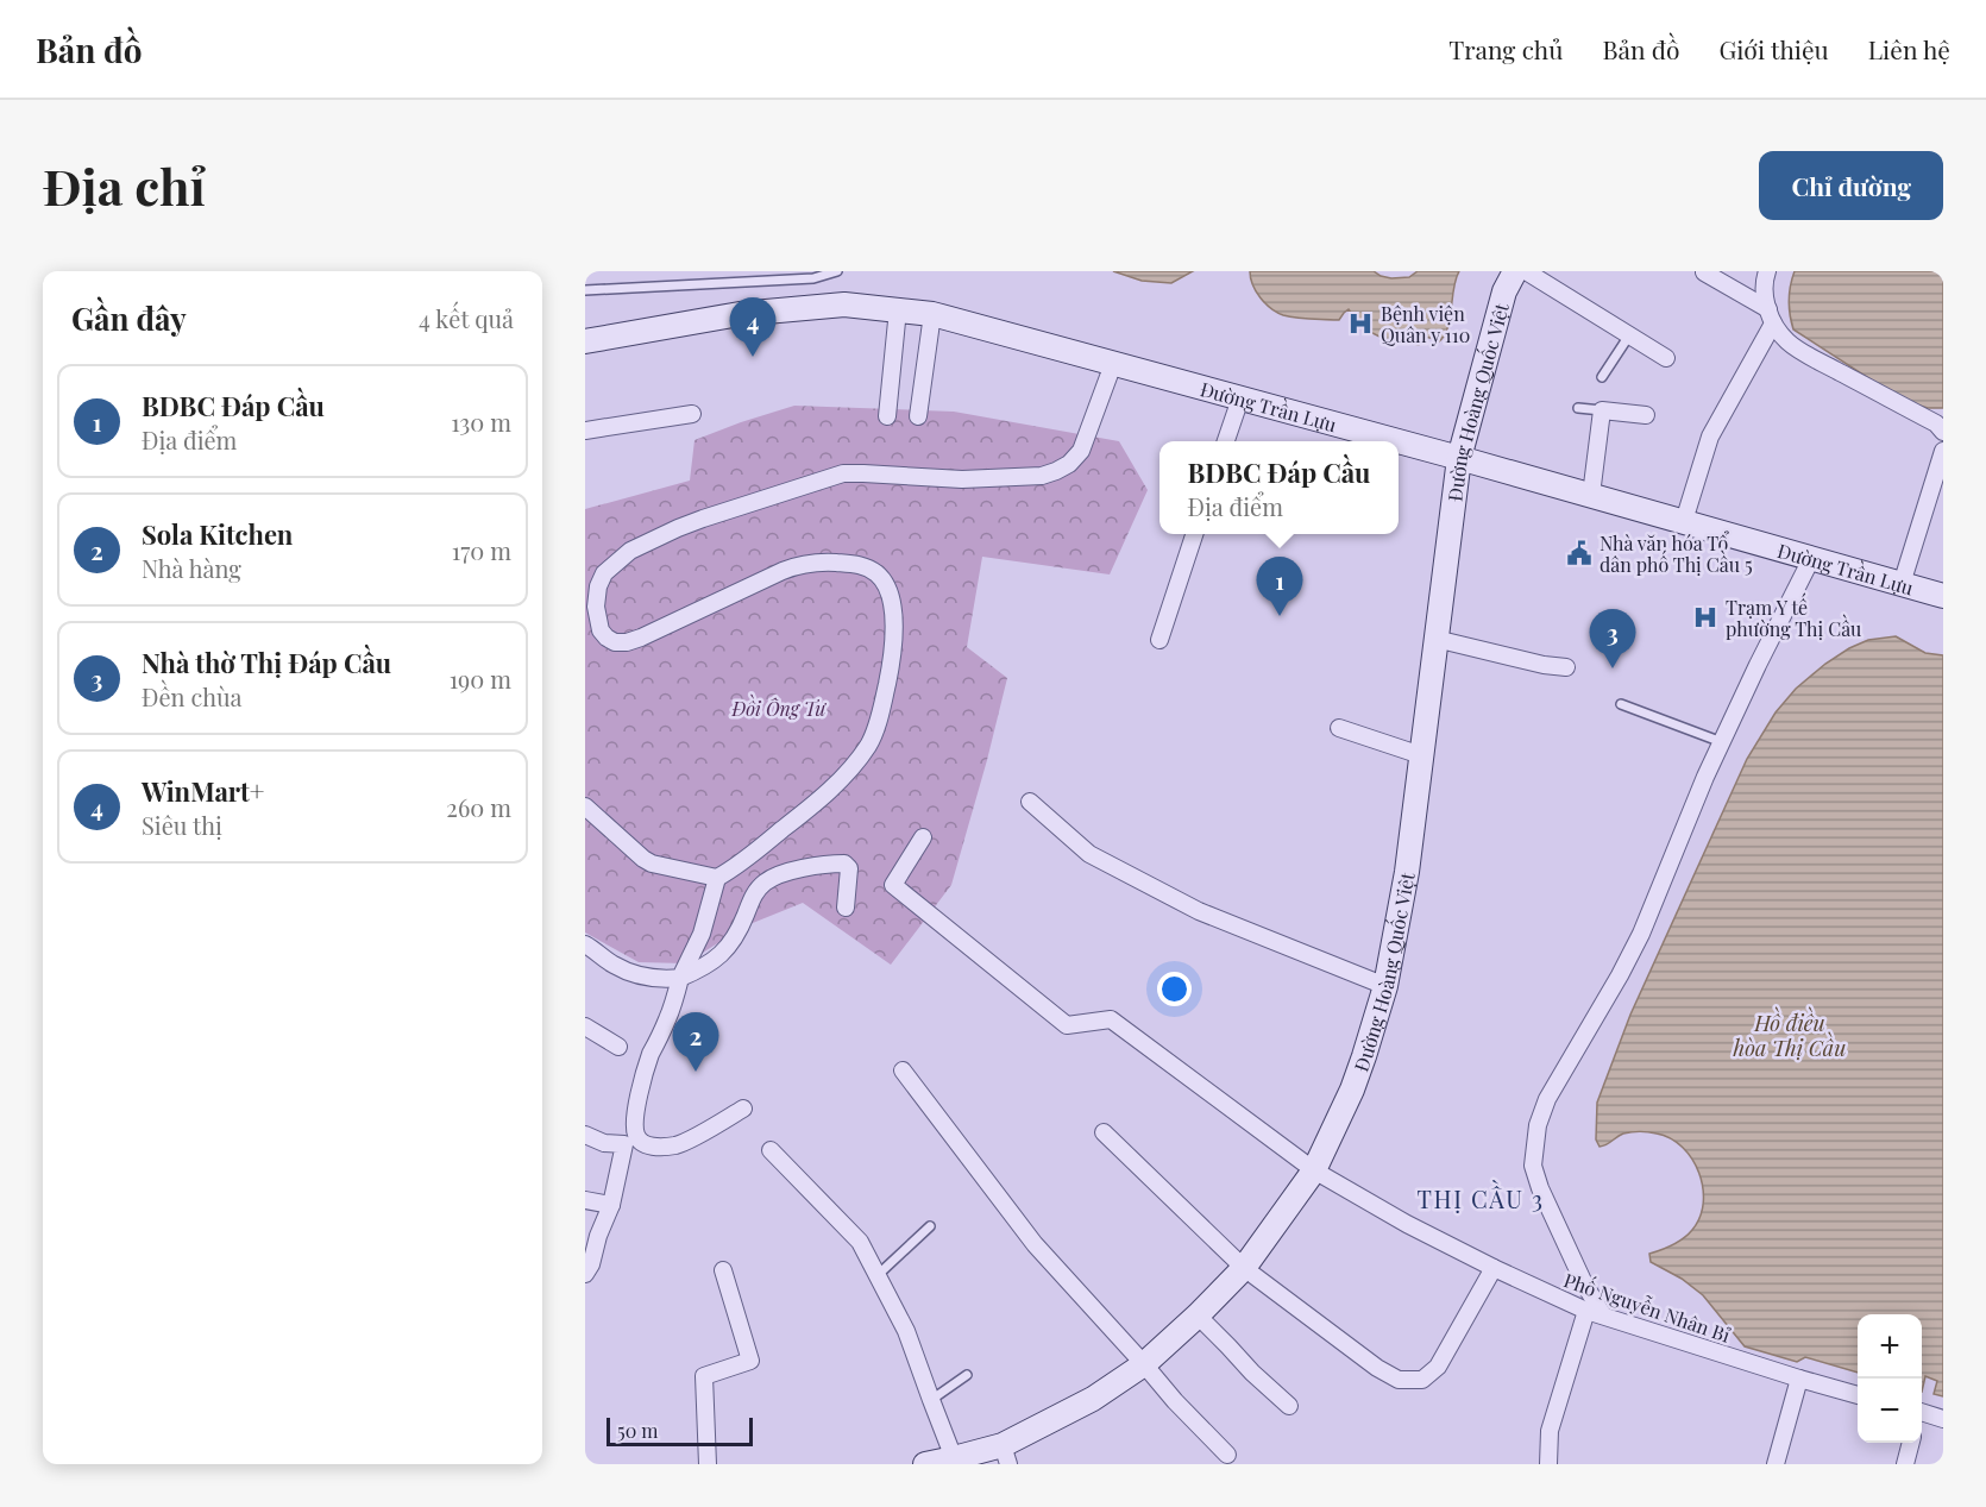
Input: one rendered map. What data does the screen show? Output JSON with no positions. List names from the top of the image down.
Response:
{
  "streets": {
    "main road": ["Đường Hoàng Quốc Việt", "Đường Trần Lựu"],
    "street": ["Phố Nguyễn Nhân Bỉ"]
  },
  "crossings": [
    ["Đường Hoàng Quốc Việt", "Đường Trần Lựu"],
    ["Đường Hoàng Quốc Việt", "Phố Nguyễn Nhân Bỉ"]
  ],
  "districts": ["THỊ CẦU 3"],
  "water": ["Hồ điều hòa Thị Cầu"],
  "parks": ["Đồi Ông Tư"],
  "places": {
    "hospital": ["Bệnh viện Quân y 110", "Trạm Y tế phường Thị Cầu"],
    "public building": ["Nhà văn hóa Tổ dân phố Thị Cầu 5"]
  },
  "scale_bar": "50 m",
  "page": {
    "header": "Bản đồ",
    "nav": [
      "Trang chủ",
      "Bản đồ",
      "Giới thiệu",
      "Liên hệ"
    ],
    "buttons": "Chỉ đường",
    "title": "Địa chỉ",
    "heading": ["Gần đây", "4 kết quả"],
    "pins": [
      "4",
      "1",
      "3",
      "2"
    ],
    "list": [
      {
        "mark": "1",
        "name": "BDBC Đáp Cầu",
        "note": "Địa điểm",
        "value": "130 m"
      },
      {
        "mark": "2",
        "name": "Sola Kitchen",
        "note": "Nhà hàng",
        "value": "170 m"
      },
      {
        "mark": "3",
        "name": "Nhà thờ Thị Đáp Cầu",
        "note": "Đền chùa",
        "value": "190 m"
      },
      {
        "mark": "4",
        "name": "WinMart+",
        "note": "Siêu thị",
        "value": "260 m"
      }
    ],
    "popup": ["BDBC Đáp Cầu", "Địa điểm"],
    "map_buttons": ["+", "−"],
    "scale": "50 m"
  }
}
